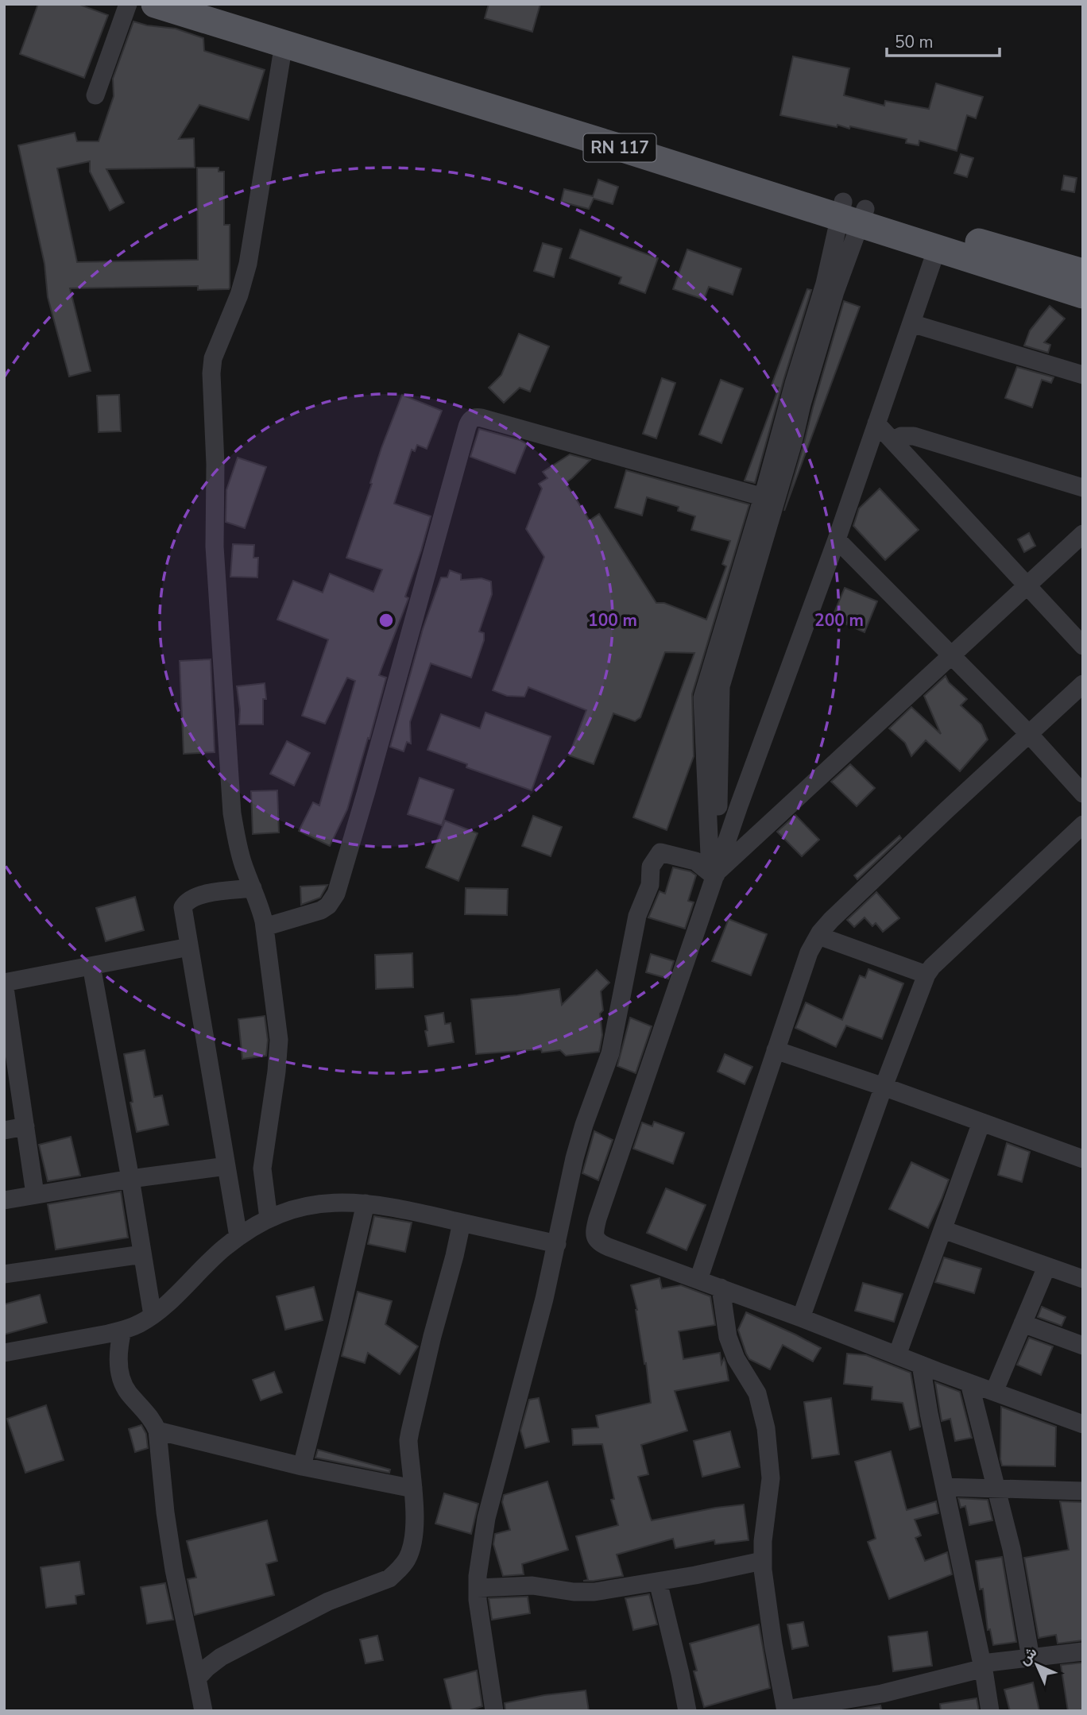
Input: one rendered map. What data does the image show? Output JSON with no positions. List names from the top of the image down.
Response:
{
  "streets": {
    "main road": ["RN 117"]
  },
  "scale_bar": "50 m",
  "north": "top left",
  "rings": ["100 m", "200 m"]
}
